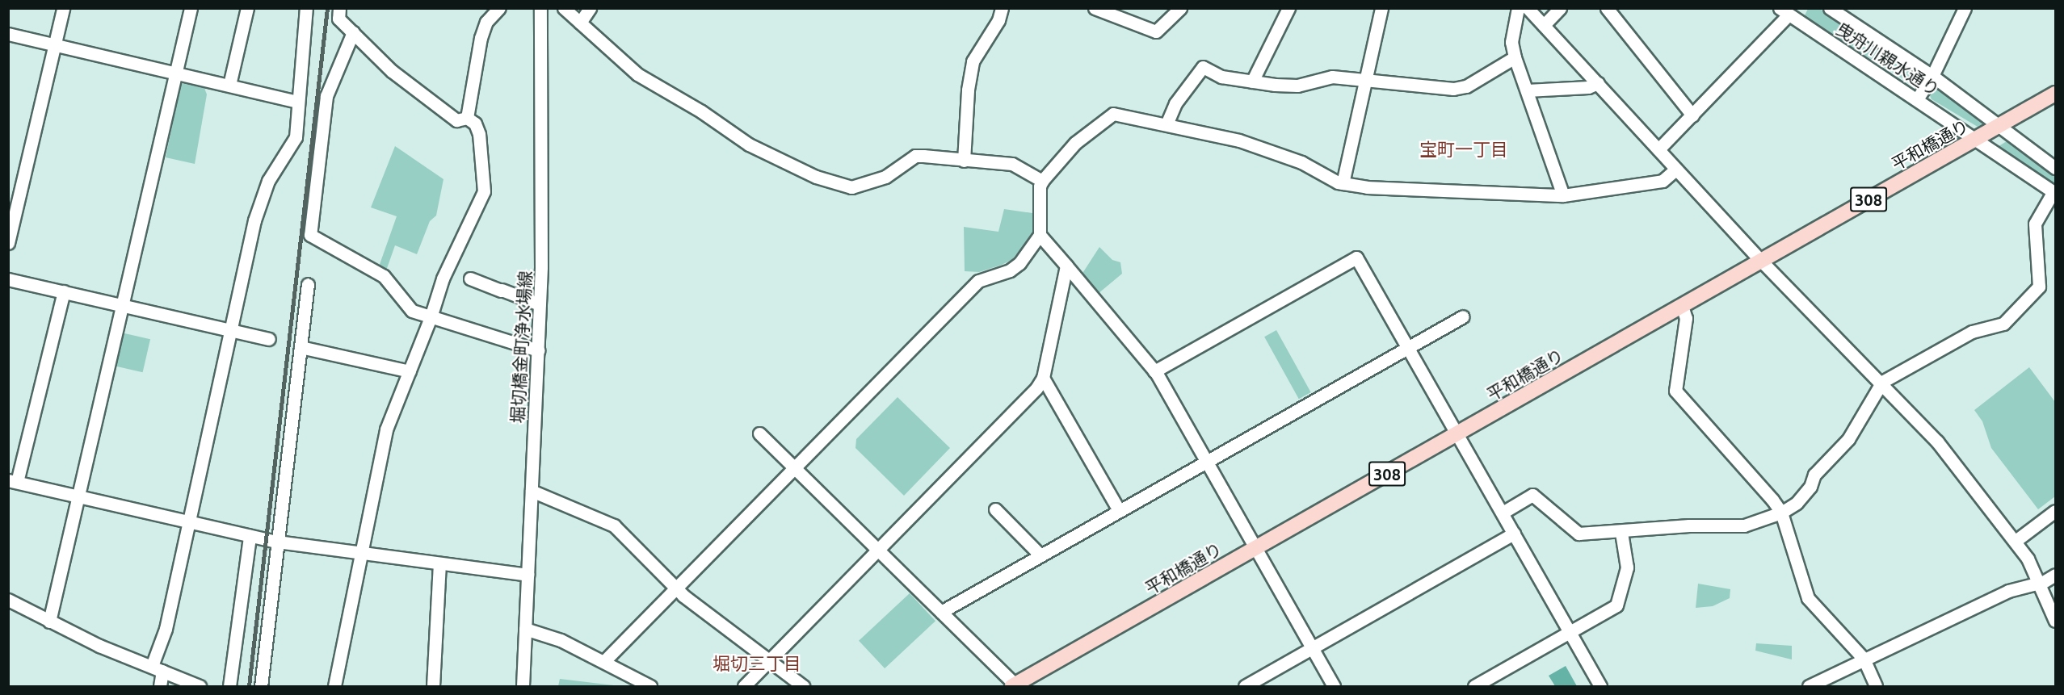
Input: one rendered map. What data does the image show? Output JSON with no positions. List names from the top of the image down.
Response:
{
  "streets": {
    "main road": ["平和橋通り", "308"],
    "street": ["曳舟川親水通り", "堀切橋金町浄水場線"]
  },
  "crossings": [
    ["曳舟川親水通り", "平和橋通り"]
  ],
  "districts": ["宝町一丁目", "堀切三丁目"]
}
